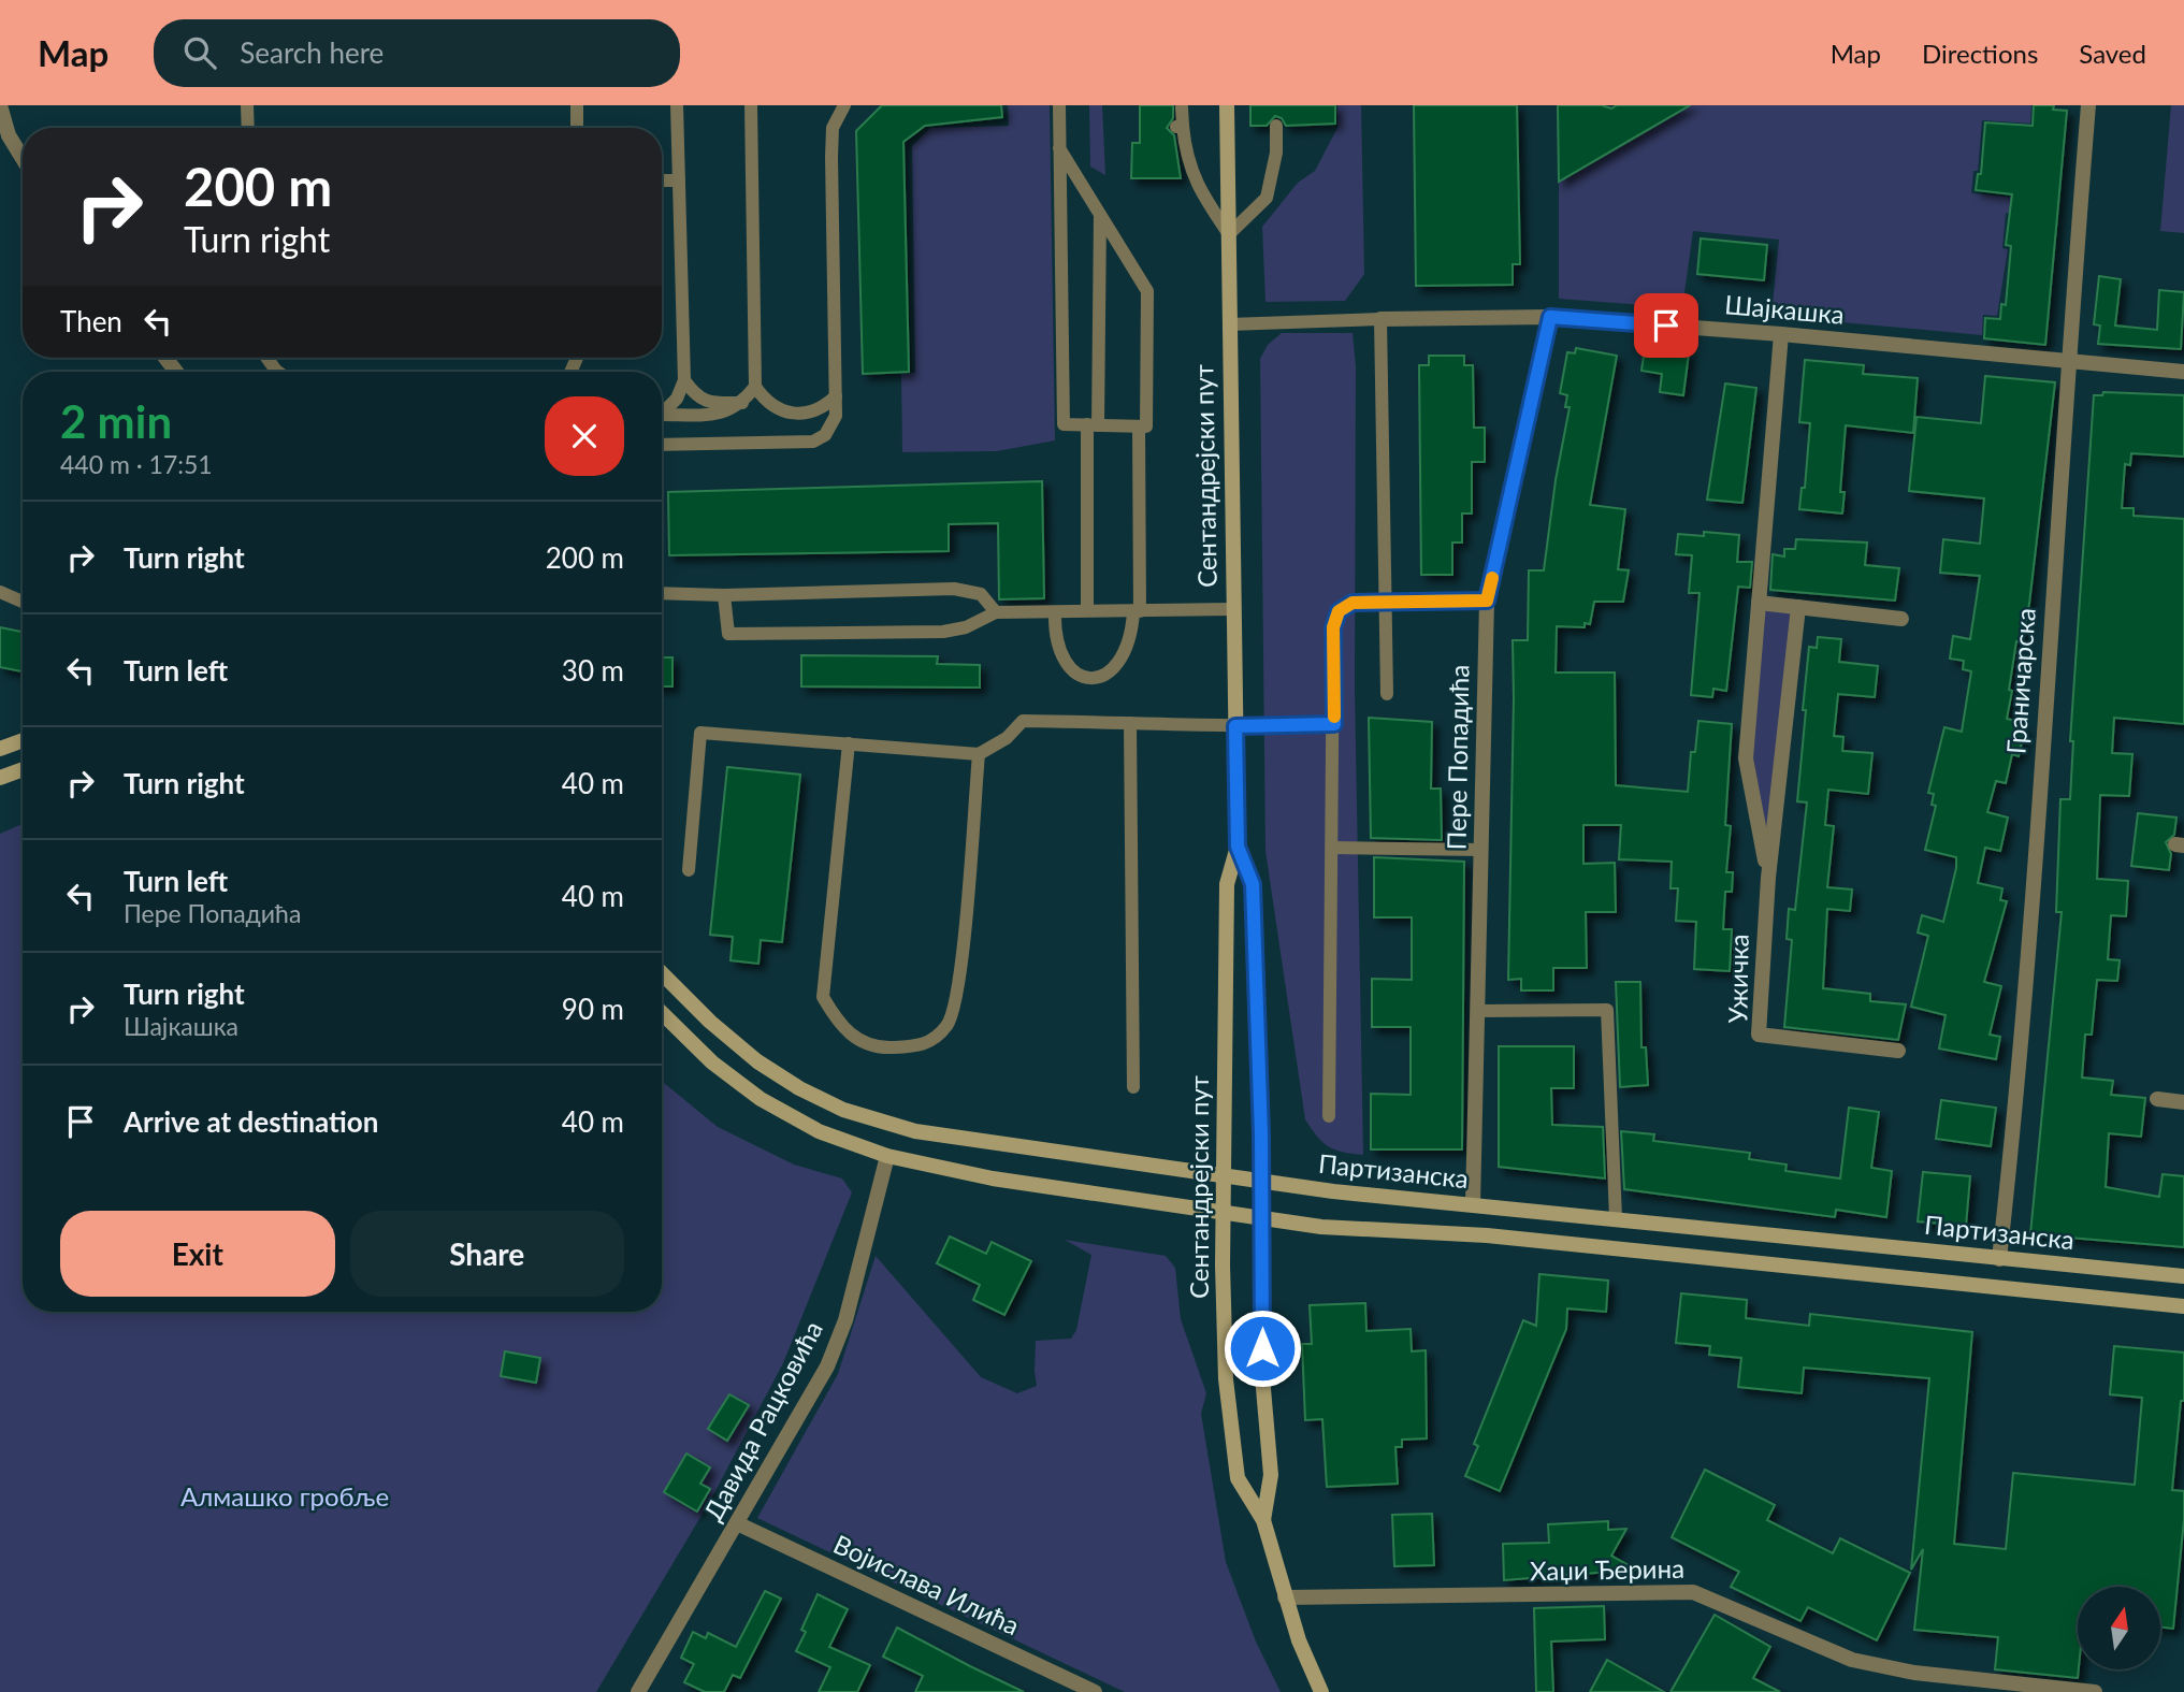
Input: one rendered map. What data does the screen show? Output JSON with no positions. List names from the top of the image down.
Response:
{
  "streets": {
    "main road": ["Сентандрејски пут", "Партизанска"],
    "street": [
      "Шајкашка",
      "Граничарска",
      "Пере Попадића",
      "Ужичка",
      "Давида Рацковића",
      "Хаџи Ђерина",
      "Војислава Илића"
    ]
  },
  "crossings": [
    ["Шајкашка", "Граничарска"],
    ["Шајкашка", "Пере Попадића"],
    ["Шајкашка", "Ужичка"],
    ["Сентандрејски пут", "Партизанска"],
    ["Сентандрејски пут", "Хаџи Ђерина"],
    ["Граничарска", "Партизанска"],
    ["Пере Попадића", "Партизанска"],
    ["Партизанска", "Давида Рацковића"],
    ["Давида Рацковића", "Војислава Илића"]
  ],
  "parks": ["Алмашко гробље"],
  "north": "top",
  "page": {
    "header": "Map",
    "search": "Search here",
    "nav": ["Map", "Directions", "Saved"],
    "turn": ["200 m", "Turn right"],
    "then": "Then",
    "heading": ["2 min", "440 m · 17:51"],
    "list": [
      {
        "name": "Turn right",
        "value": "200 m"
      },
      {
        "name": "Turn left",
        "value": "30 m"
      },
      {
        "name": "Turn right",
        "value": "40 m"
      },
      {
        "name": "Turn left",
        "note": "Пере Попадића",
        "value": "40 m"
      },
      {
        "name": "Turn right",
        "note": "Шајкашка",
        "value": "90 m"
      },
      {
        "name": "Arrive at destination",
        "value": "40 m"
      }
    ],
    "buttons": ["Exit", "Share"]
  }
}
